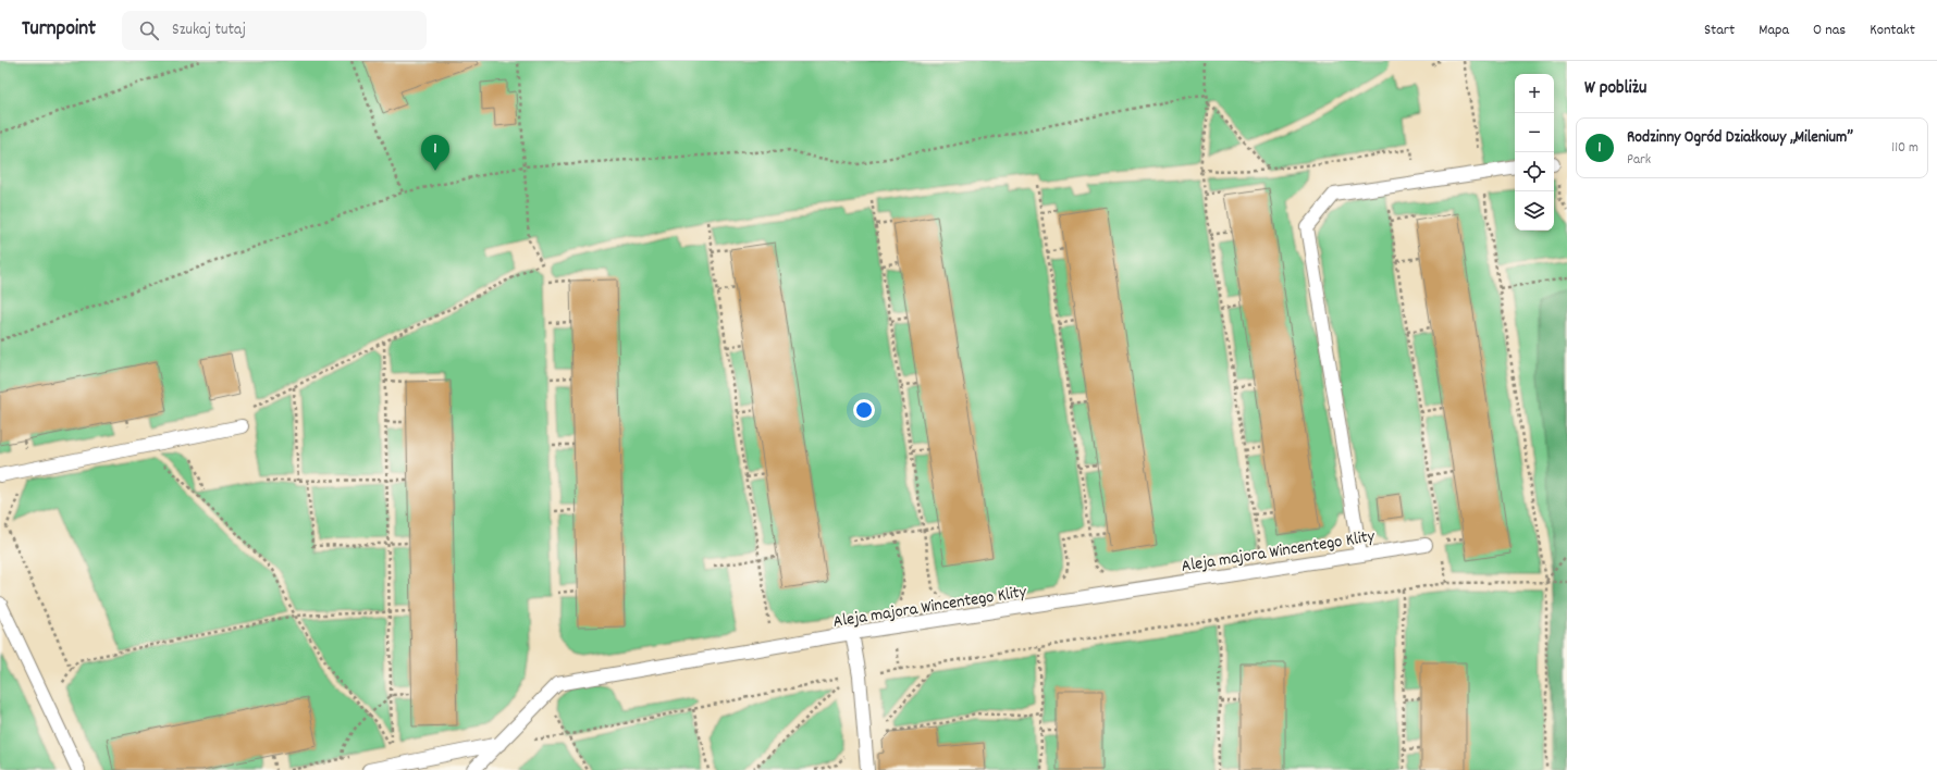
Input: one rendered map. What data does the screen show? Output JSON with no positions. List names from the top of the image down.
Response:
{
  "streets": {
    "lane": ["Aleja majora Wincentego Klity"]
  },
  "page": {
    "header": "Turnpoint",
    "search": "Szukaj tutaj",
    "nav": [
      "Start",
      "Mapa",
      "O nas",
      "Kontakt"
    ],
    "heading": "W pobliżu",
    "map_buttons": ["+", "−"],
    "list": [
      {
        "mark": "1",
        "name": "Rodzinny Ogród Działkowy „Milenium”",
        "note": "Park",
        "value": "110 m"
      }
    ],
    "pins": "1"
  }
}
